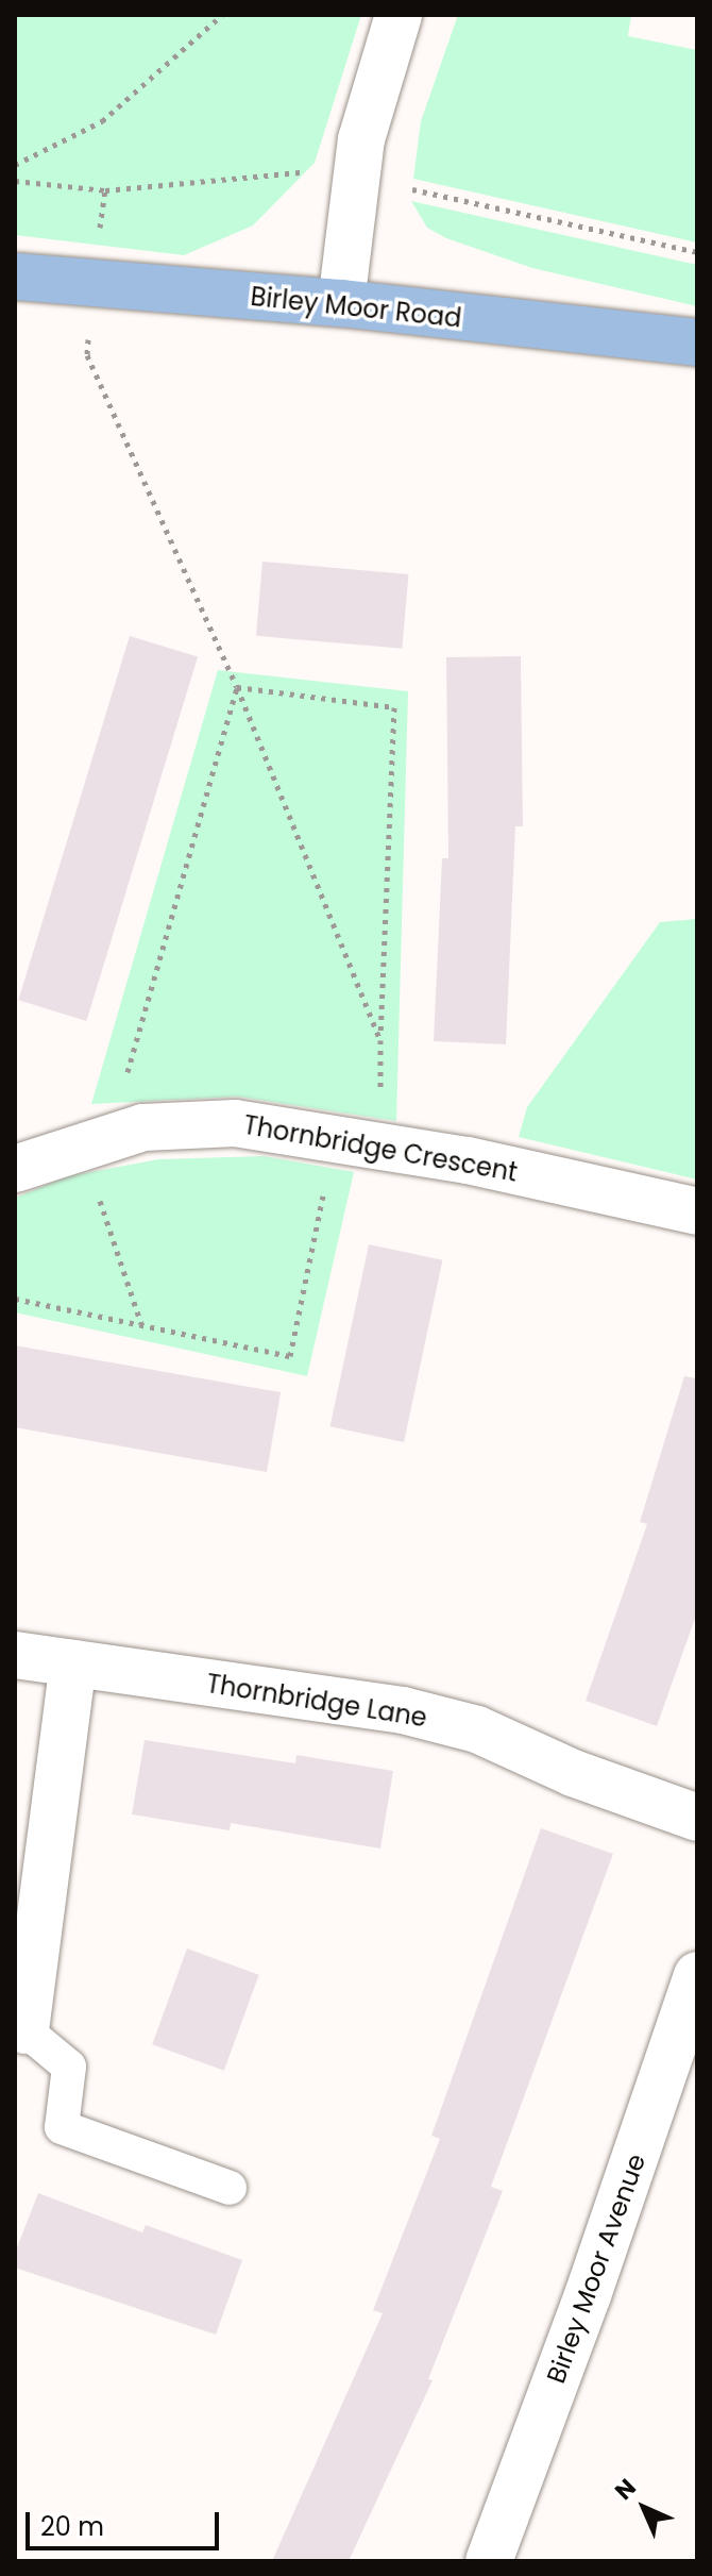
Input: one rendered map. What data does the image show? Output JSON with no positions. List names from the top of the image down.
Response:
{
  "streets": {
    "main road": ["Birley Moor Road"],
    "street": ["Thornbridge Crescent", "Thornbridge Lane", "Birley Moor Avenue"]
  },
  "scale_bar": "20 m",
  "north": "top left"
}
